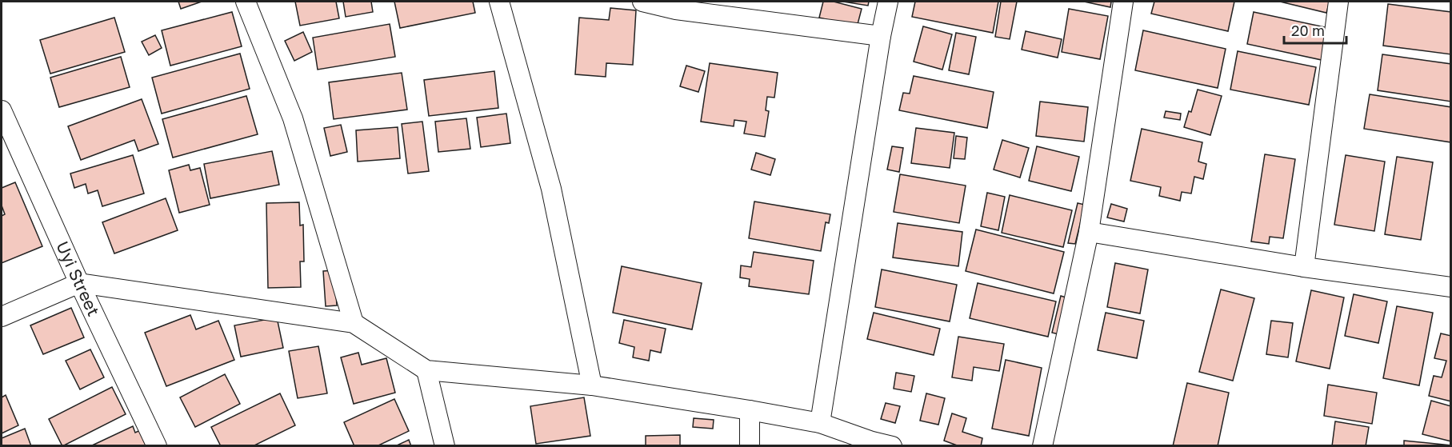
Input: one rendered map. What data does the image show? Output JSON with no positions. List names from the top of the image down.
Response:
{
  "streets": {
    "street": ["Uyi Street"]
  },
  "scale_bar": "20 m"
}
